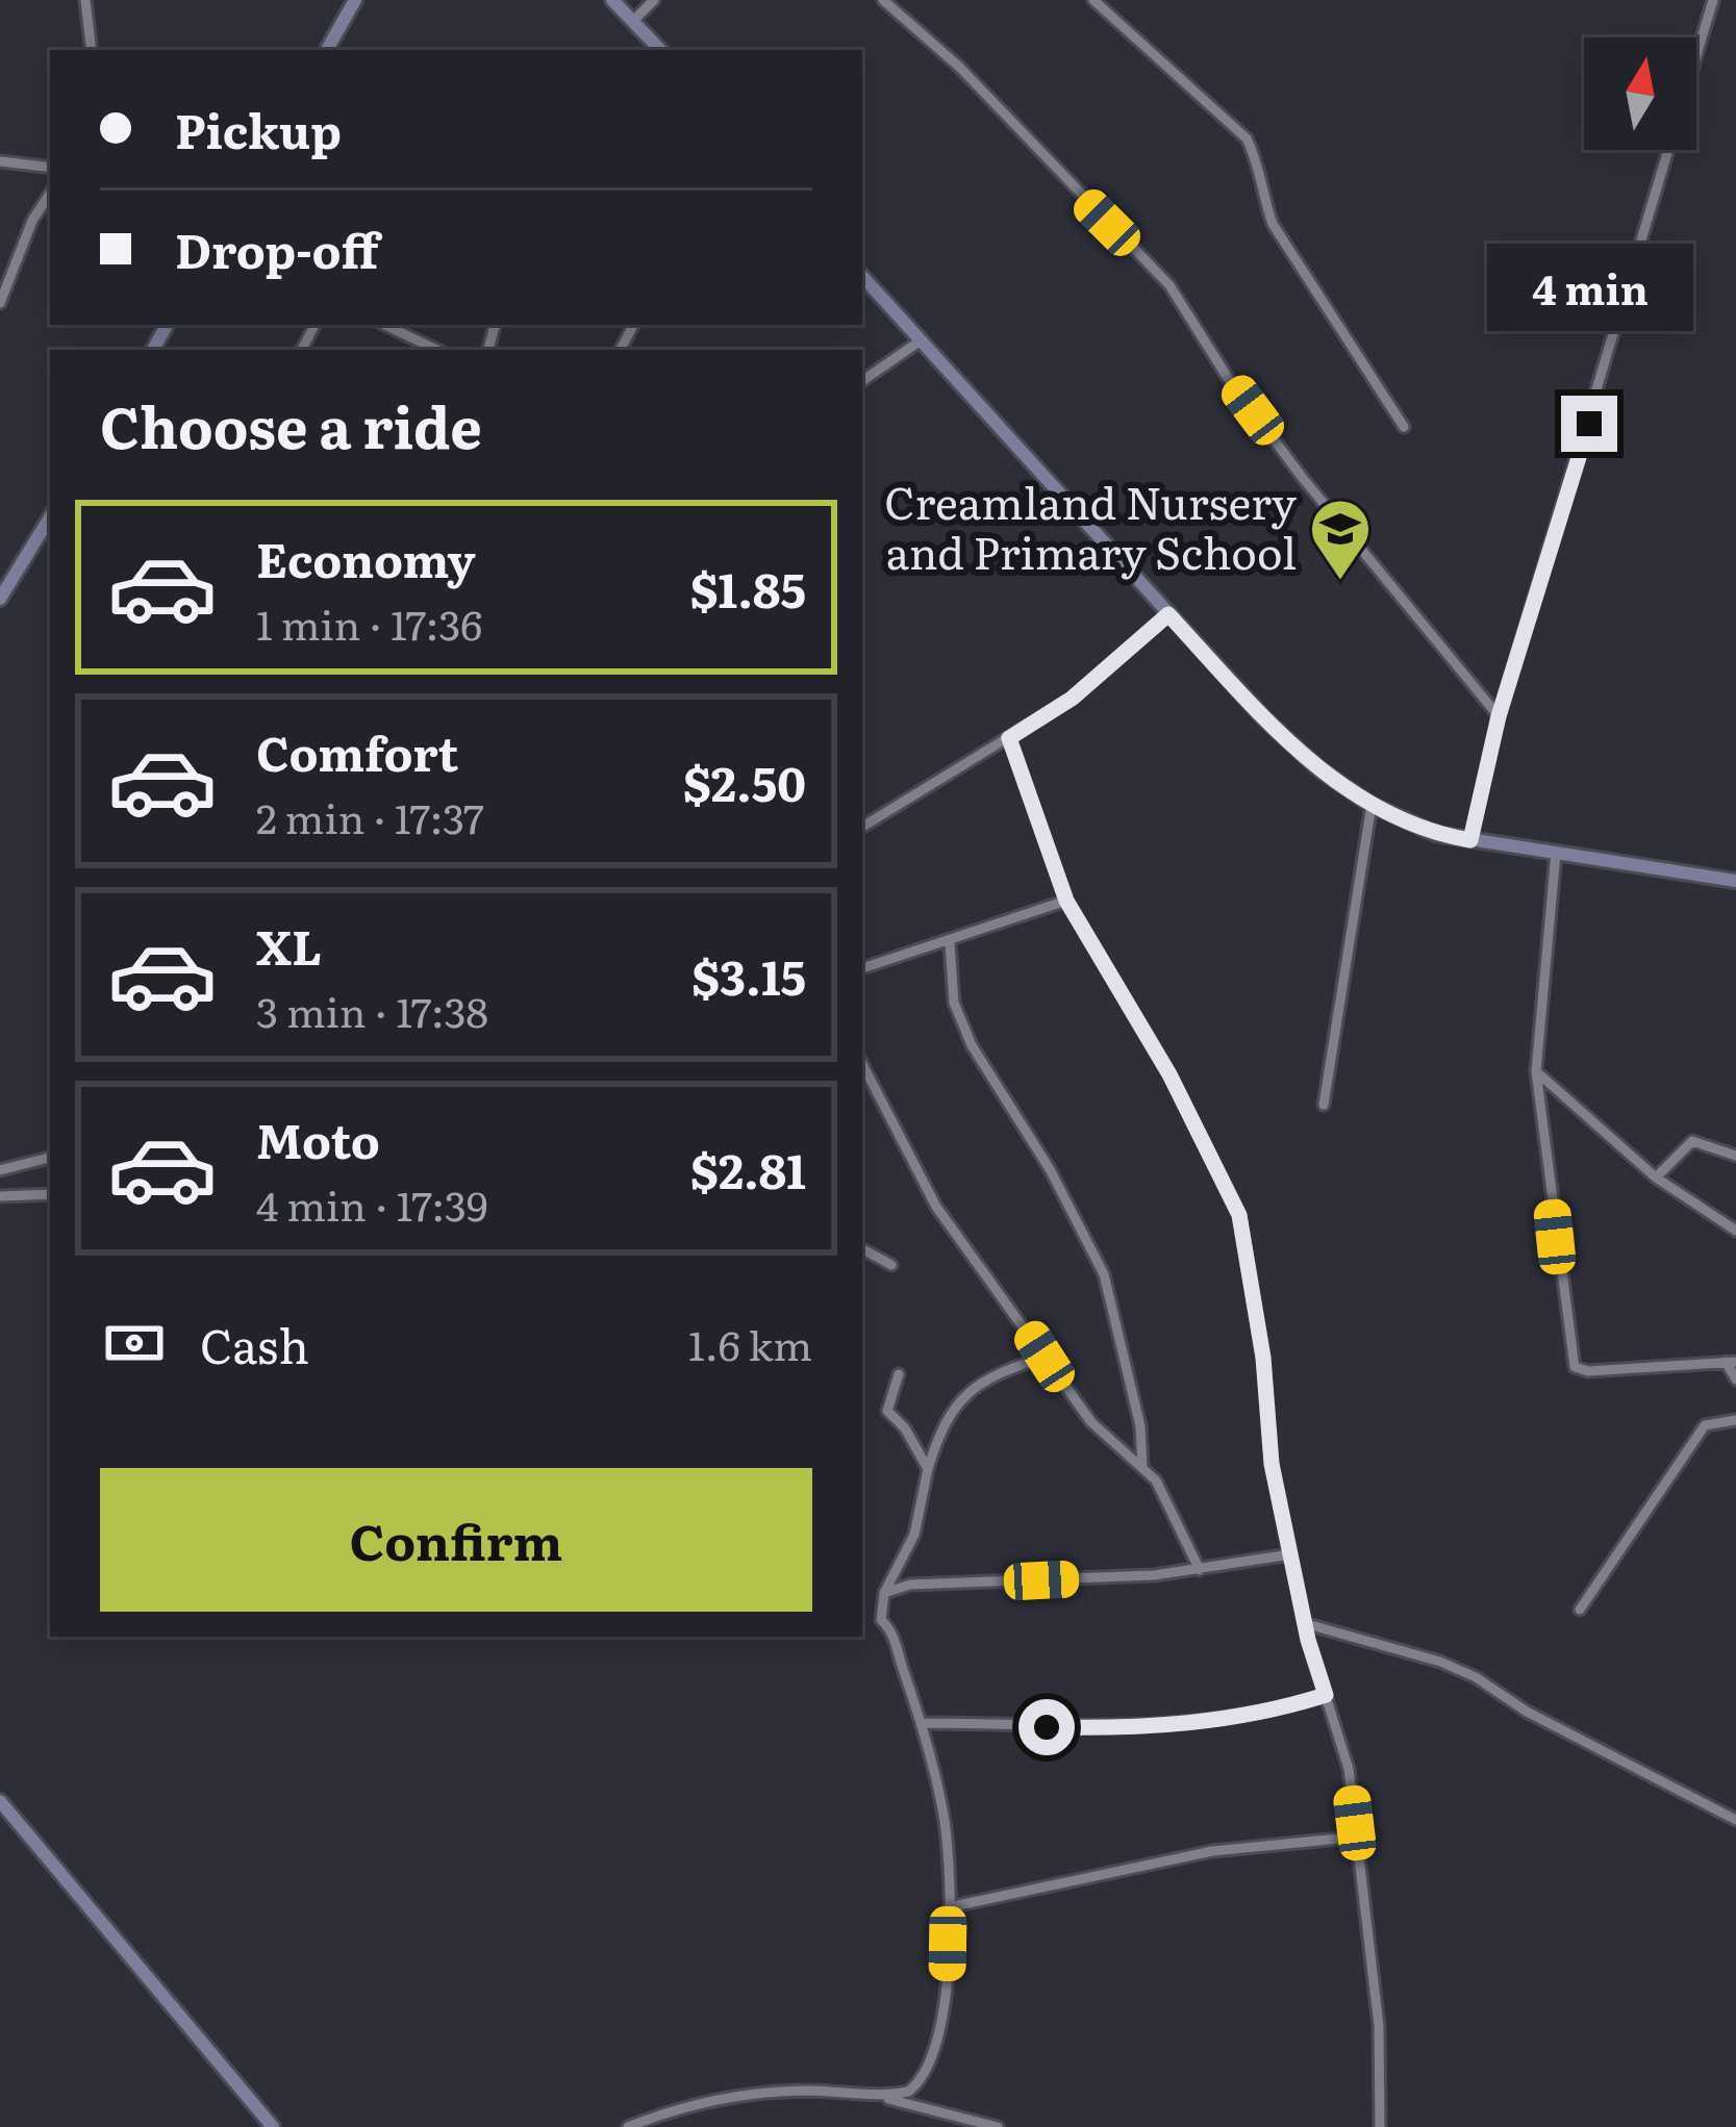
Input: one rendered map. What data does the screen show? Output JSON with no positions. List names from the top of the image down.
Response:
{
  "places": {
    "school or university": ["Creamland Nursery and Primary School"]
  },
  "north": "top",
  "page": {
    "banner": ["Pickup", "Drop-off"],
    "bubble": "4 min",
    "heading": "Choose a ride",
    "list": [
      {
        "name": "Economy",
        "note": "1 min · 17:36",
        "value": "$1.85"
      },
      {
        "name": "Comfort",
        "note": "2 min · 17:37",
        "value": "$2.50"
      },
      {
        "name": "XL",
        "note": "3 min · 17:38",
        "value": "$3.15"
      },
      {
        "name": "Moto",
        "note": "4 min · 17:39",
        "value": "$2.81"
      }
    ],
    "pay": ["Cash", "1.6 km"],
    "buttons": "Confirm"
  }
}
